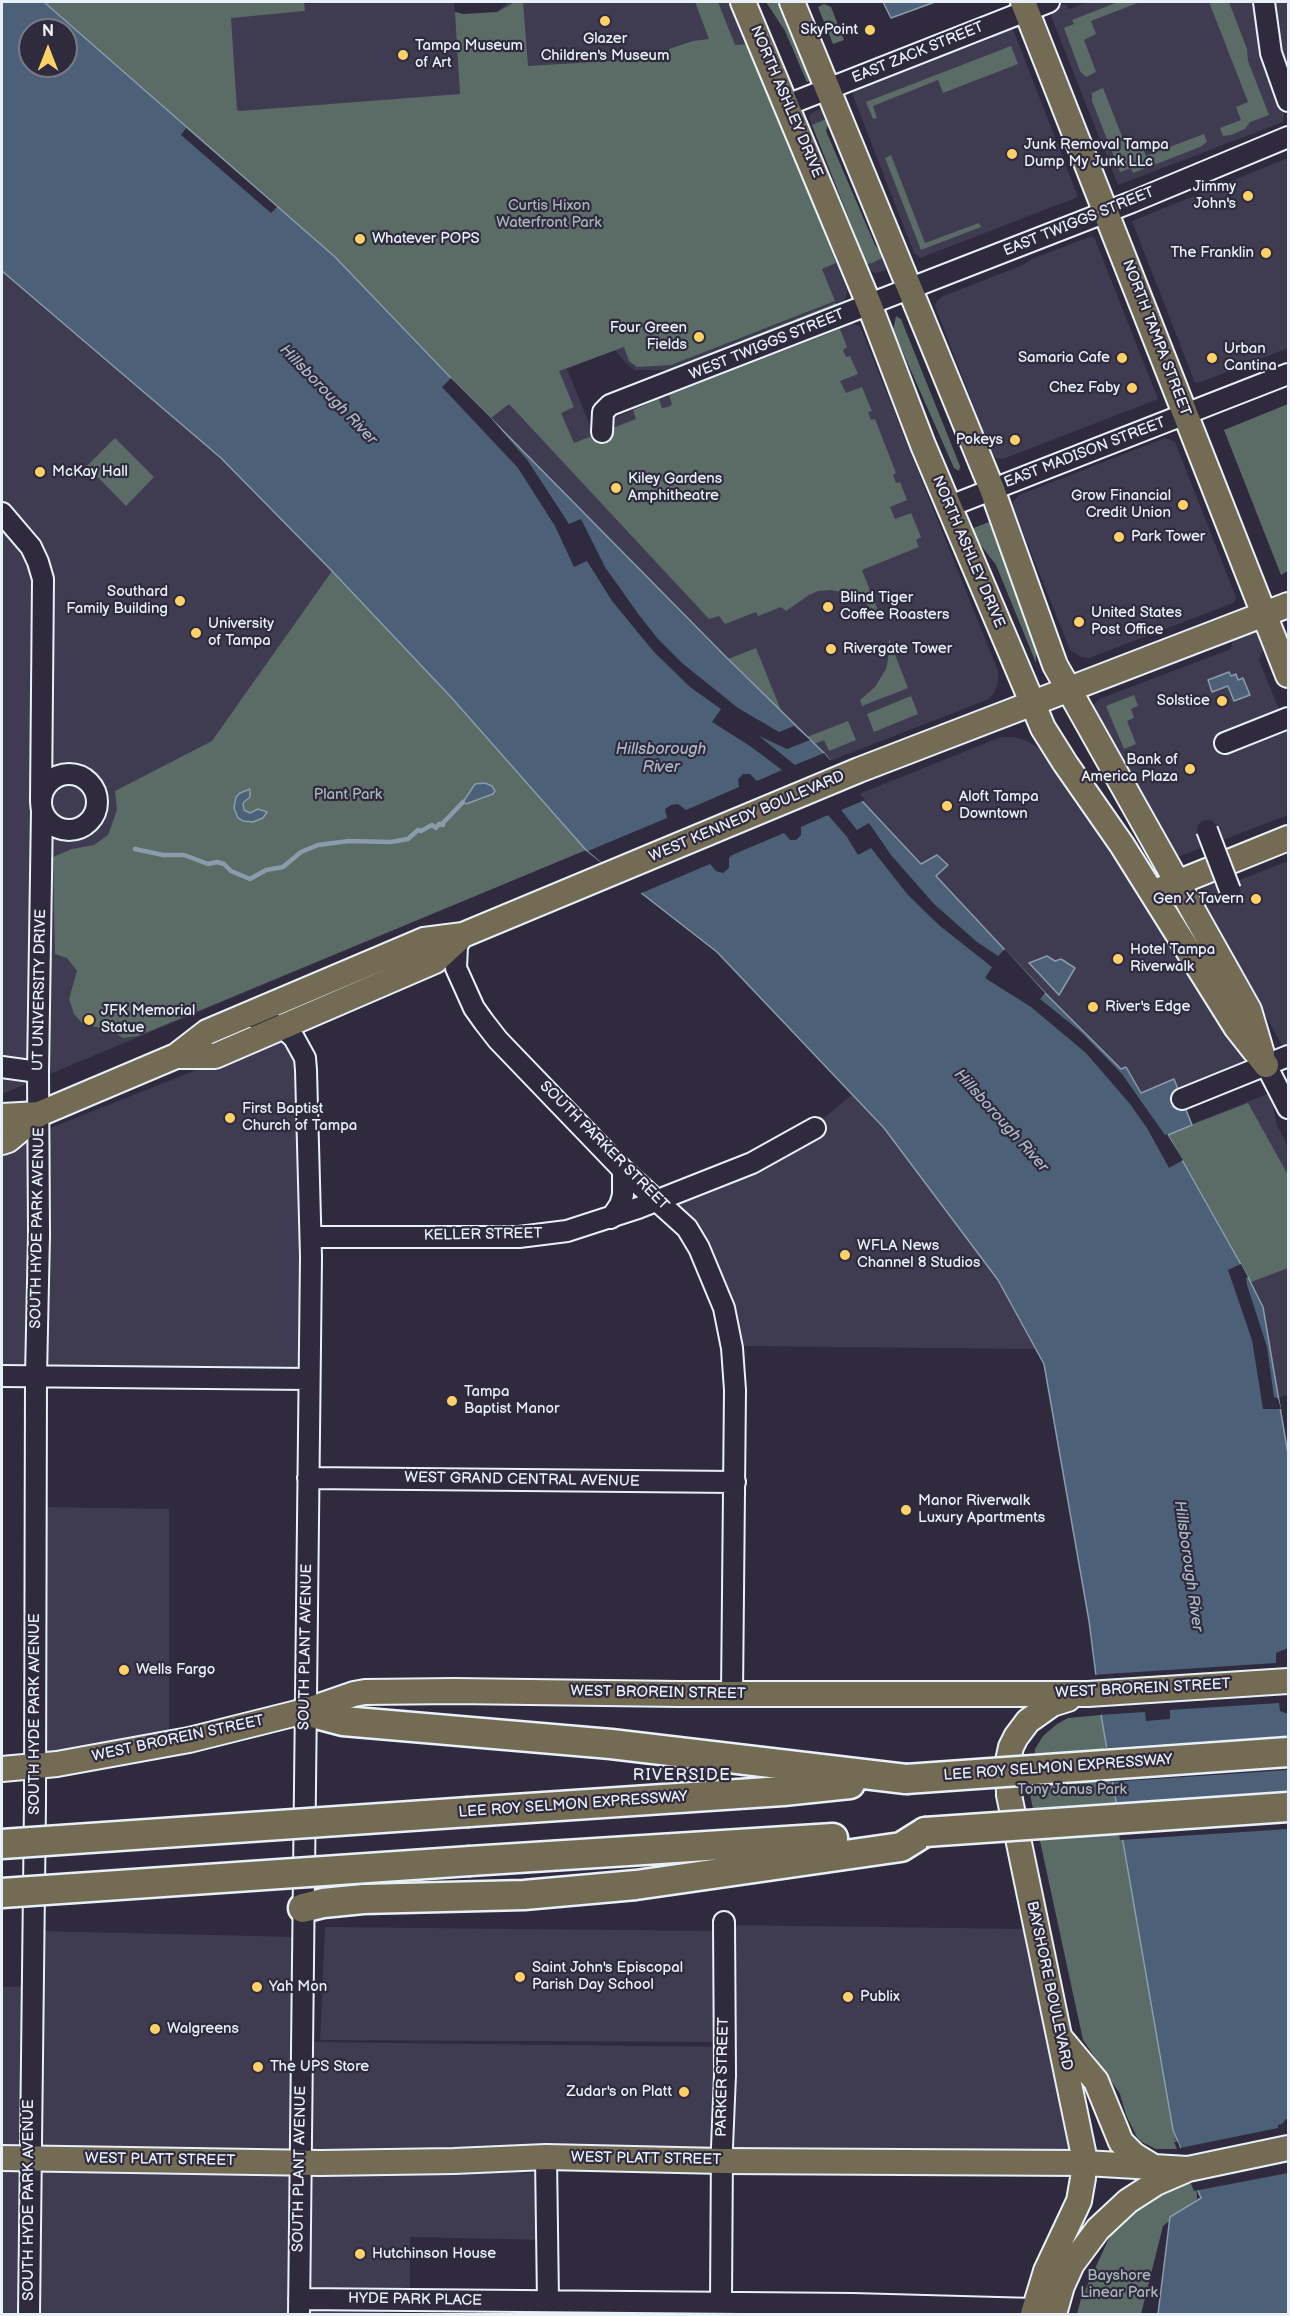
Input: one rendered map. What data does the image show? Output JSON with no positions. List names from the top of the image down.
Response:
{
  "streets": {
    "highway": ["LEE ROY SELMON EXPRESSWAY"],
    "main road": [
      "NORTH ASHLEY DRIVE",
      "NORTH TAMPA STREET",
      "WEST KENNEDY BOULEVARD",
      "WEST BROREIN STREET",
      "BAYSHORE BOULEVARD",
      "WEST PLATT STREET"
    ],
    "street": [
      "EAST ZACK STREET",
      "EAST TWIGGS STREET",
      "WEST TWIGGS STREET",
      "EAST MADISON STREET",
      "UT UNIVERSITY DRIVE",
      "SOUTH PARKER STREET",
      "SOUTH HYDE PARK AVENUE",
      "KELLER STREET",
      "WEST GRAND CENTRAL AVENUE",
      "SOUTH PLANT AVENUE",
      "PARKER STREET",
      "HYDE PARK PLACE"
    ]
  },
  "crossings": [
    ["EAST ZACK STREET", "NORTH ASHLEY DRIVE"],
    ["EAST ZACK STREET", "NORTH TAMPA STREET"],
    ["NORTH ASHLEY DRIVE", "EAST TWIGGS STREET"],
    ["NORTH ASHLEY DRIVE", "WEST TWIGGS STREET"],
    ["NORTH ASHLEY DRIVE", "EAST MADISON STREET"],
    ["NORTH ASHLEY DRIVE", "WEST KENNEDY BOULEVARD"],
    ["EAST TWIGGS STREET", "NORTH TAMPA STREET"],
    ["EAST TWIGGS STREET", "WEST TWIGGS STREET"],
    ["NORTH TAMPA STREET", "EAST MADISON STREET"],
    ["NORTH TAMPA STREET", "WEST KENNEDY BOULEVARD"],
    ["WEST KENNEDY BOULEVARD", "UT UNIVERSITY DRIVE"],
    ["WEST KENNEDY BOULEVARD", "SOUTH PARKER STREET"],
    ["WEST KENNEDY BOULEVARD", "SOUTH HYDE PARK AVENUE"],
    ["WEST KENNEDY BOULEVARD", "SOUTH PLANT AVENUE"],
    ["UT UNIVERSITY DRIVE", "SOUTH HYDE PARK AVENUE"],
    ["SOUTH PARKER STREET", "KELLER STREET"],
    ["SOUTH PARKER STREET", "WEST GRAND CENTRAL AVENUE"],
    ["SOUTH PARKER STREET", "WEST BROREIN STREET"],
    ["SOUTH HYDE PARK AVENUE", "WEST BROREIN STREET"],
    ["SOUTH HYDE PARK AVENUE", "WEST PLATT STREET"],
    ["KELLER STREET", "SOUTH PLANT AVENUE"],
    ["WEST GRAND CENTRAL AVENUE", "SOUTH PLANT AVENUE"],
    ["SOUTH PLANT AVENUE", "WEST BROREIN STREET"],
    ["SOUTH PLANT AVENUE", "WEST PLATT STREET"],
    ["SOUTH PLANT AVENUE", "HYDE PARK PLACE"],
    ["WEST BROREIN STREET", "BAYSHORE BOULEVARD"],
    ["BAYSHORE BOULEVARD", "WEST PLATT STREET"],
    ["BAYSHORE BOULEVARD", "HYDE PARK PLACE"],
    ["PARKER STREET", "WEST PLATT STREET"],
    ["PARKER STREET", "HYDE PARK PLACE"]
  ],
  "districts": ["RIVERSIDE"],
  "water": ["Hillsborough River"],
  "parks": [
    "Curtis Hixon Waterfront Park",
    "Plant Park",
    "Tony Janus Park",
    "Bayshore Linear Park"
  ],
  "places": [
    "Glazer Children's Museum",
    "SkyPoint",
    "Tampa Museum of Art",
    "Junk Removal Tampa Dump My Junk LLc",
    "Jimmy John's",
    "Whatever POPS",
    "The Franklin",
    "Four Green Fields",
    "Samaria Cafe",
    "Urban Cantina",
    "Chez Faby",
    "Pokeys",
    "McKay Hall",
    "Kiley Gardens Amphitheatre",
    "Grow Financial Credit Union",
    "Park Tower",
    "Southard Family Building",
    "Blind Tiger Coffee Roasters",
    "United States Post Office",
    "University of Tampa",
    "Rivergate Tower",
    "Solstice",
    "Bank of America Plaza",
    "Aloft Tampa Downtown",
    "Gen X Tavern",
    "Hotel Tampa Riverwalk",
    "River's Edge",
    "JFK Memorial Statue",
    "First Baptist Church of Tampa",
    "WFLA News Channel 8 Studios",
    "Tampa Baptist Manor",
    "Manor Riverwalk Luxury Apartments",
    "Wells Fargo",
    "Saint John's Episcopal Parish Day School",
    "Yah Mon",
    "Publix",
    "Walgreens",
    "The UPS Store",
    "Zudar's on Platt",
    "Hutchinson House"
  ],
  "north": "top"
}
